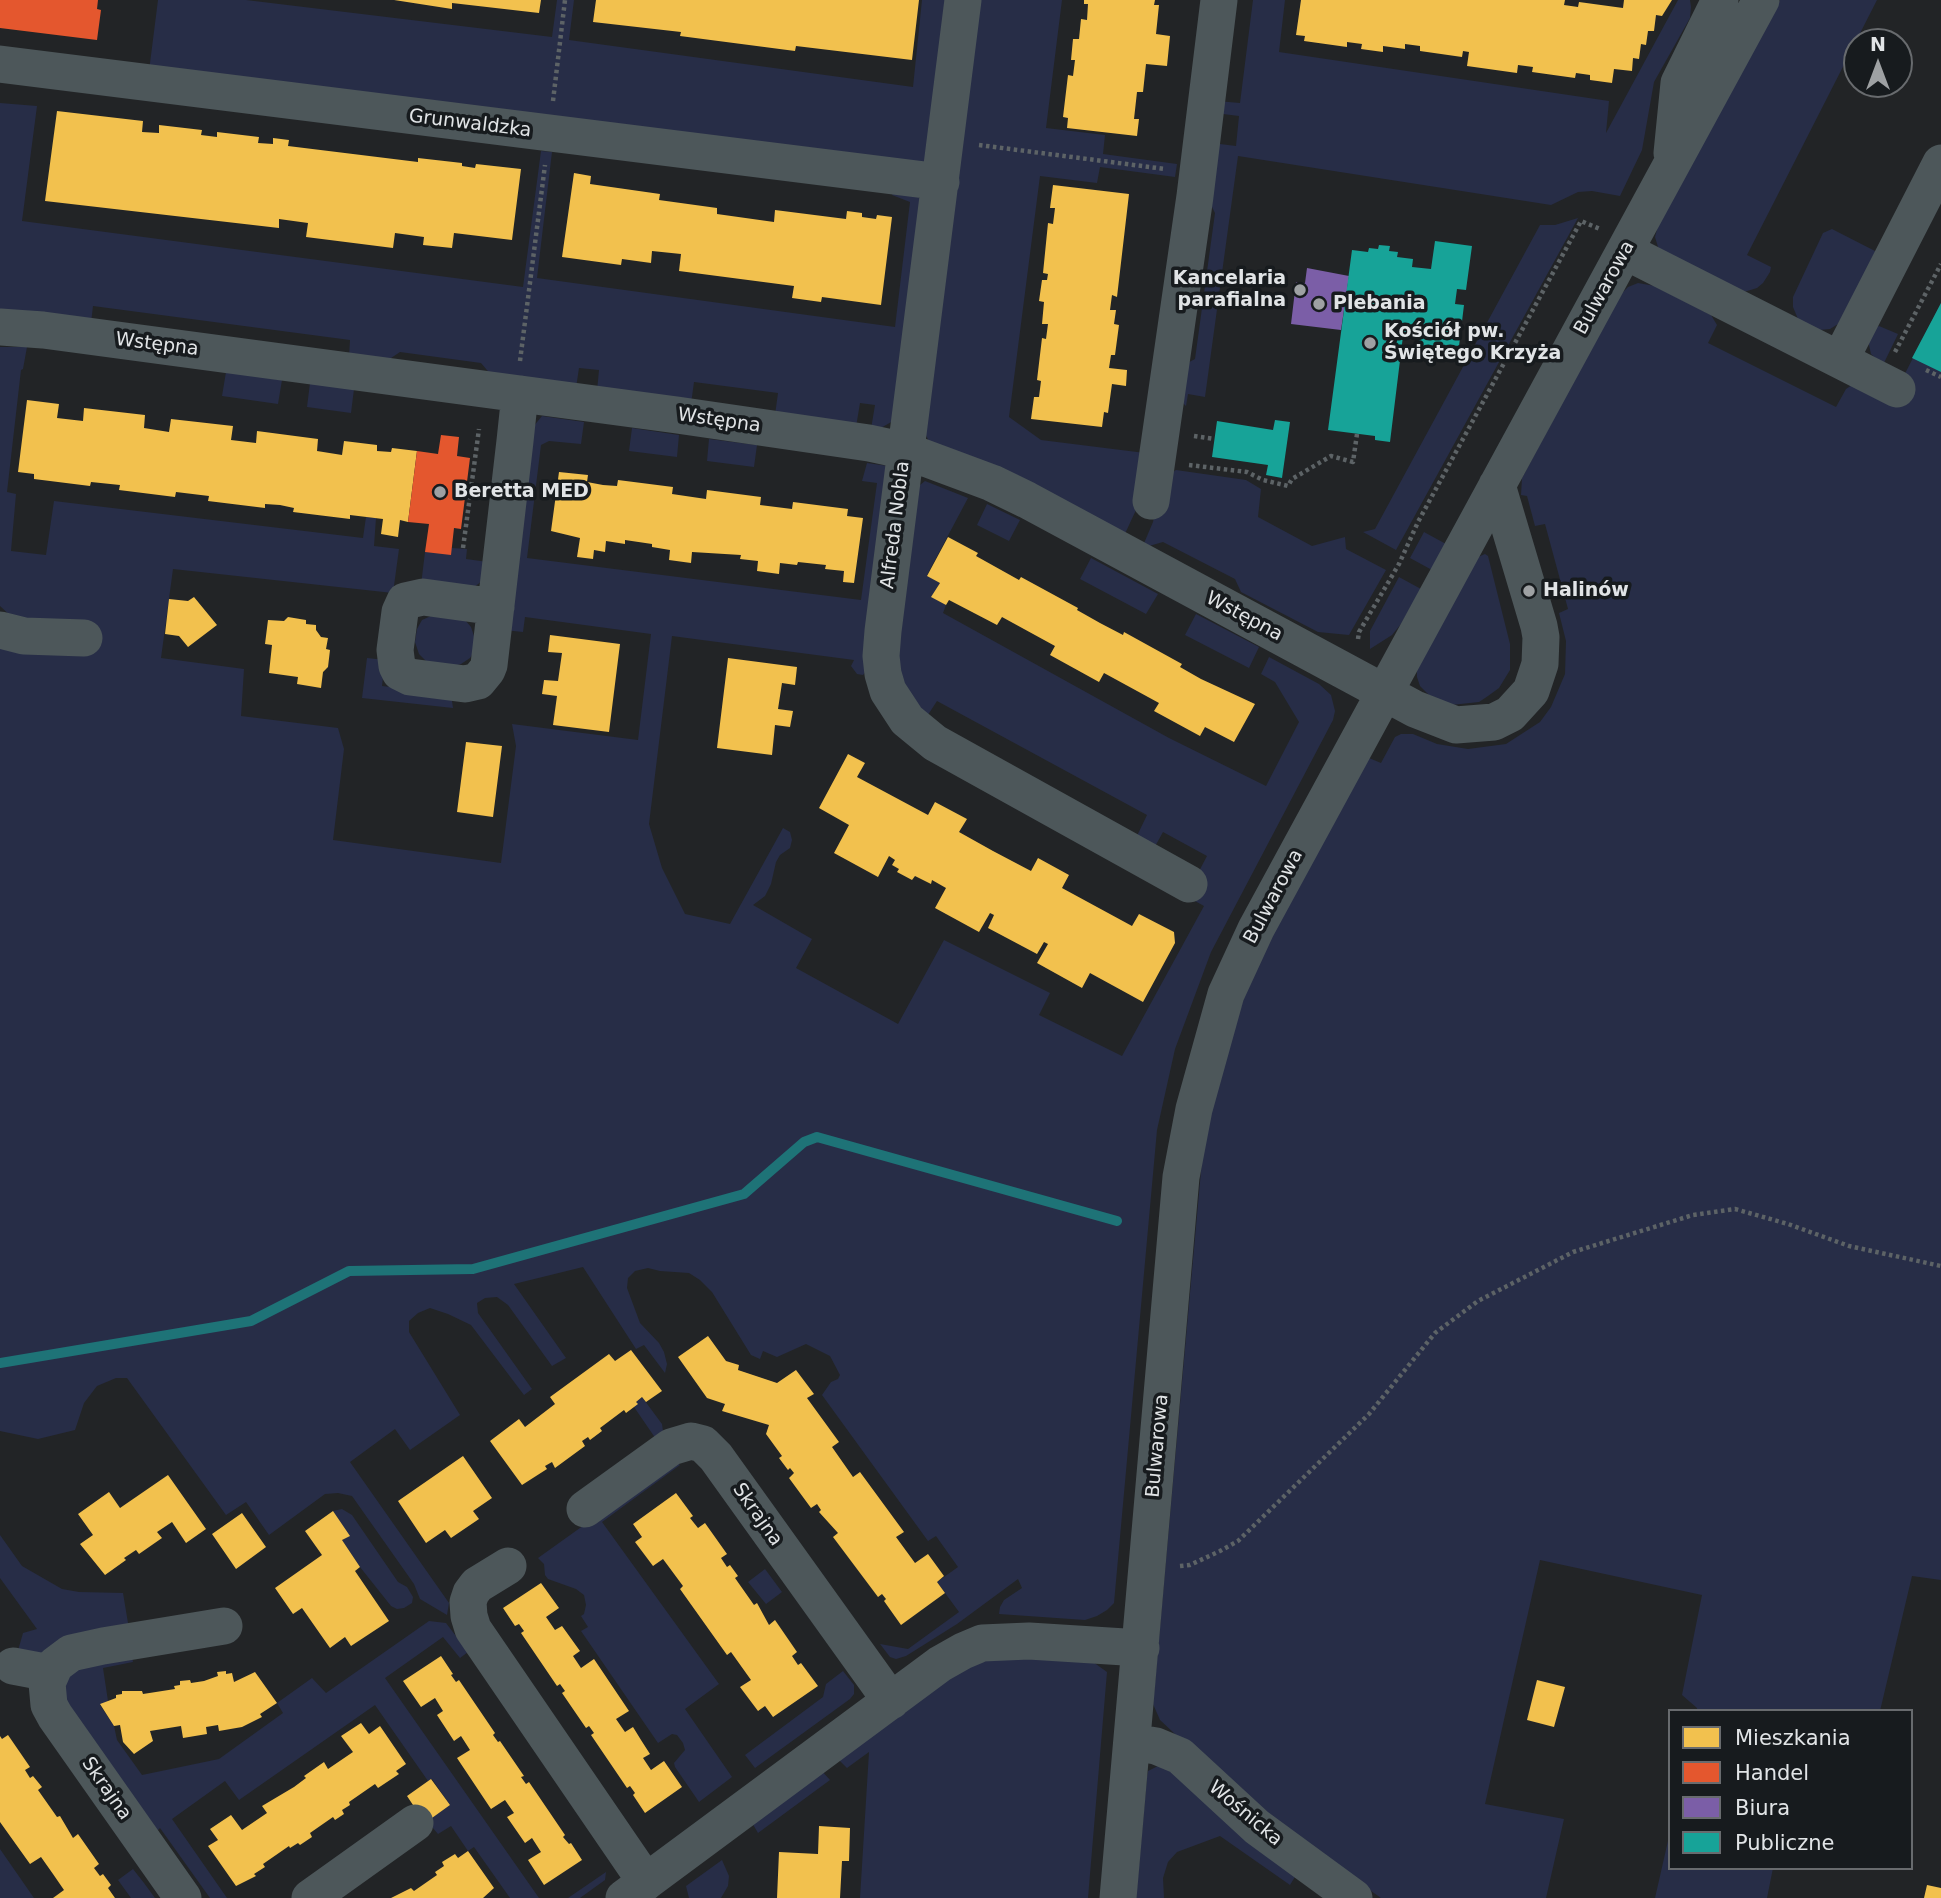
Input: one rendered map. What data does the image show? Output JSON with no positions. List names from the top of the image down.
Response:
{
  "streets": {
    "street": [
      "Grunwaldzka",
      "Bulwarowa",
      "Wstępna",
      "Alfreda Nobla",
      "Skrajna",
      "Wośnicka"
    ]
  },
  "crossings": [
    ["Grunwaldzka", "Alfreda Nobla"],
    ["Bulwarowa", "Wstępna"],
    ["Bulwarowa", "Wośnicka"],
    ["Wstępna", "Alfreda Nobla"]
  ],
  "places": [
    "Kancelaria parafialna",
    "Plebania",
    "Kościół pw. Świętego Krzyża",
    "Beretta MED",
    "Halinów"
  ],
  "legend": [
    "Mieszkania",
    "Handel",
    "Biura",
    "Publiczne"
  ],
  "north": "top"
}
